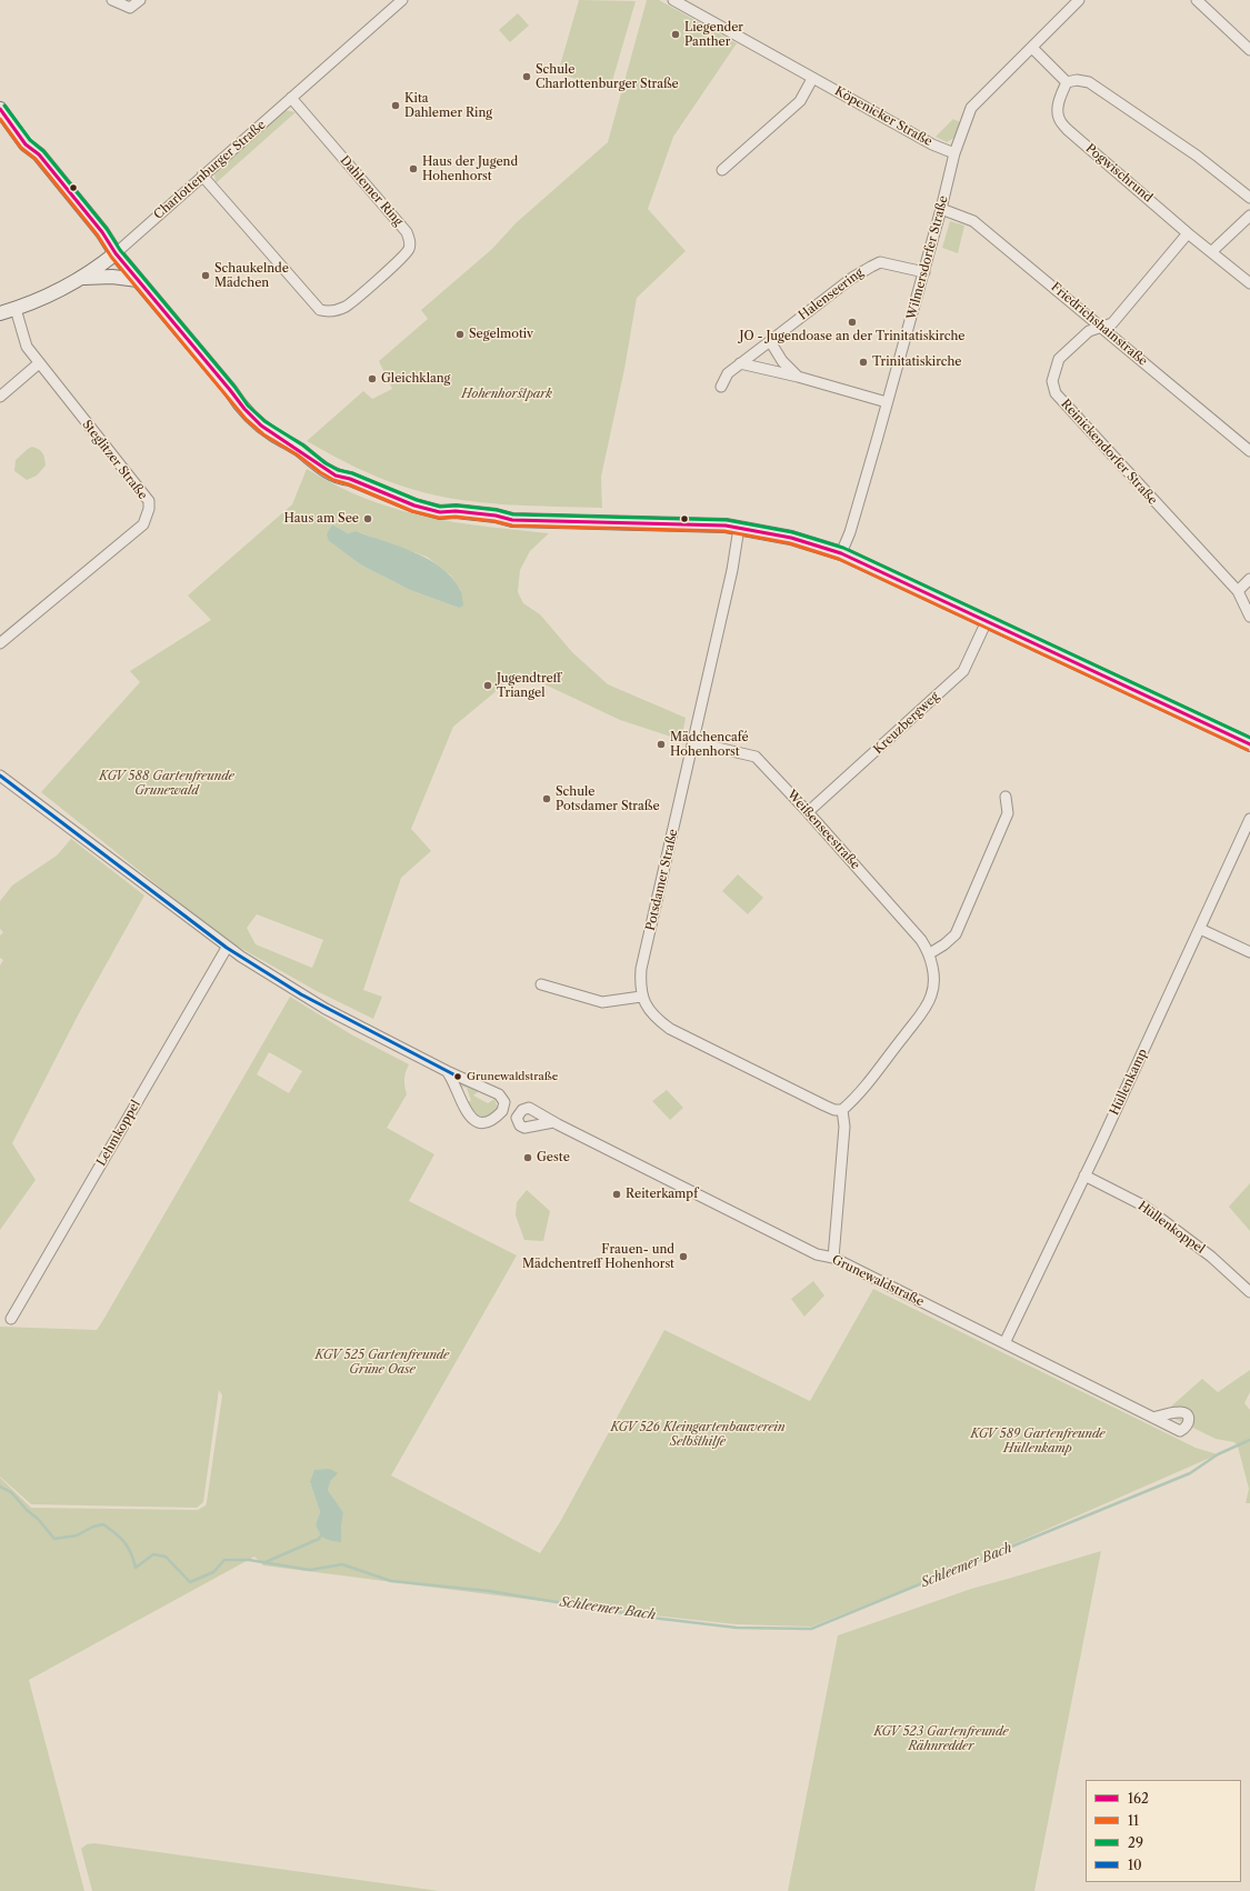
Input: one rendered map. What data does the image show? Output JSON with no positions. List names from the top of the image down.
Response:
{
  "streets": {
    "street": [
      "Köpenicker Straße",
      "Charlottenburger Straße",
      "Pogwischrund",
      "Dahlemer Ring",
      "Wilmersdorfer Straße",
      "Halenseering",
      "Friedrichshainstraße",
      "Reinickendorfer Straße",
      "Steglitzer Straße",
      "Kreuzbergweg",
      "Weißenseestraße",
      "Potsdamer Straße",
      "Hüllenkamp",
      "Lehmkoppel",
      "Hüllenkoppel",
      "Grunewaldstraße"
    ]
  },
  "crossings": [
    ["Köpenicker Straße", "Wilmersdorfer Straße"],
    ["Charlottenburger Straße", "Dahlemer Ring"],
    ["Charlottenburger Straße", "Steglitzer Straße"],
    ["Pogwischrund", "Reinickendorfer Straße"],
    ["Wilmersdorfer Straße", "Halenseering"],
    ["Wilmersdorfer Straße", "Friedrichshainstraße"],
    ["Friedrichshainstraße", "Reinickendorfer Straße"],
    ["Kreuzbergweg", "Weißenseestraße"],
    ["Weißenseestraße", "Potsdamer Straße"],
    ["Hüllenkamp", "Hüllenkoppel"],
    ["Hüllenkamp", "Grunewaldstraße"]
  ],
  "water": ["Schleemer Bach"],
  "parks": [
    "Hohenhorstpark",
    "KGV 588 Gartenfreunde Grunewald",
    "KGV 525 Gartenfreunde Grüne Oase",
    "KGV 526 Kleingartenbauverein Selbsthilfe",
    "KGV 589 Gartenfreunde Hüllenkamp",
    "KGV 523 Gartenfreunde Rähnredder"
  ],
  "places": [
    "Liegender Panther",
    "Schule Charlottenburger Straße",
    "Kita Dahlemer Ring",
    "Haus der Jugend Hohenhorst",
    "Schaukelnde Mädchen",
    "JO - Jugendoase an der Trinitatiskirche",
    "Segelmotiv",
    "Trinitatiskirche",
    "Gleichklang",
    "Haus am See",
    "Jugendtreff Triangel",
    "Mädchencafé Hohenhorst",
    "Schule Potsdamer Straße",
    "Grunewaldstraße",
    "Geste",
    "Reiterkampf",
    "Frauen- und Mädchentreff Hohenhorst"
  ],
  "lines": [
    "transit line 29",
    "transit line 162",
    "transit line 11",
    "transit line 10"
  ],
  "legend": [
    "162",
    "11",
    "29",
    "10"
  ]
}
